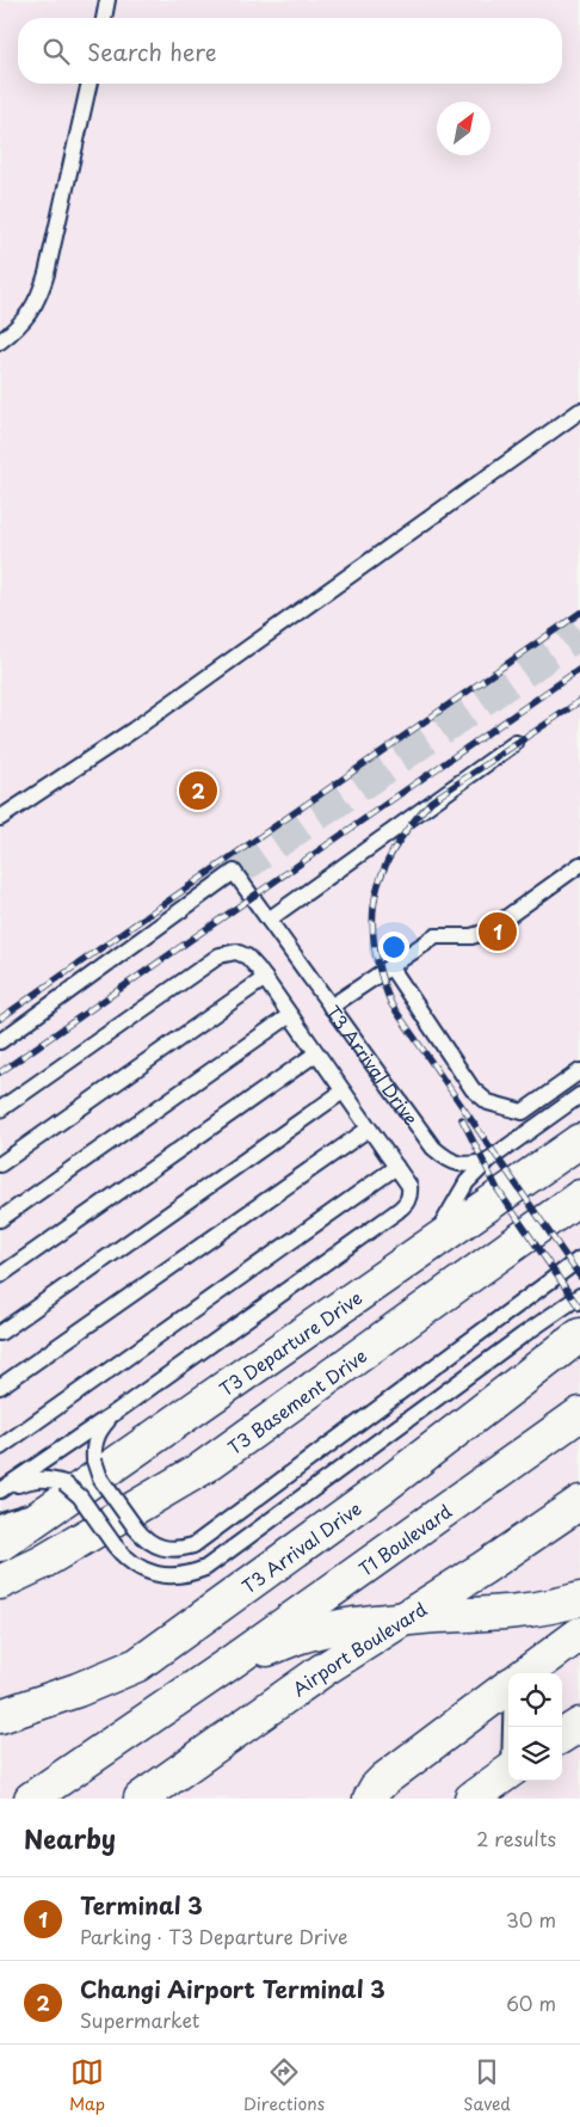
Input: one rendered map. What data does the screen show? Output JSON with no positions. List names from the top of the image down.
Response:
{
  "streets": {
    "main road": [
      "T3 Arrival Drive",
      "T3 Departure Drive",
      "T3 Basement Drive",
      "T1 Boulevard",
      "Airport Boulevard"
    ]
  },
  "north": "top right",
  "page": {
    "search": "Search here",
    "pins": ["2", "1"],
    "heading": ["Nearby", "2 results"],
    "list": [
      {
        "mark": "1",
        "name": "Terminal 3",
        "note": "Parking · T3 Departure Drive",
        "value": "30 m"
      },
      {
        "mark": "2",
        "name": "Changi Airport Terminal 3",
        "note": "Supermarket",
        "value": "60 m"
      }
    ],
    "nav": ["Map", "Directions", "Saved"]
  }
}
